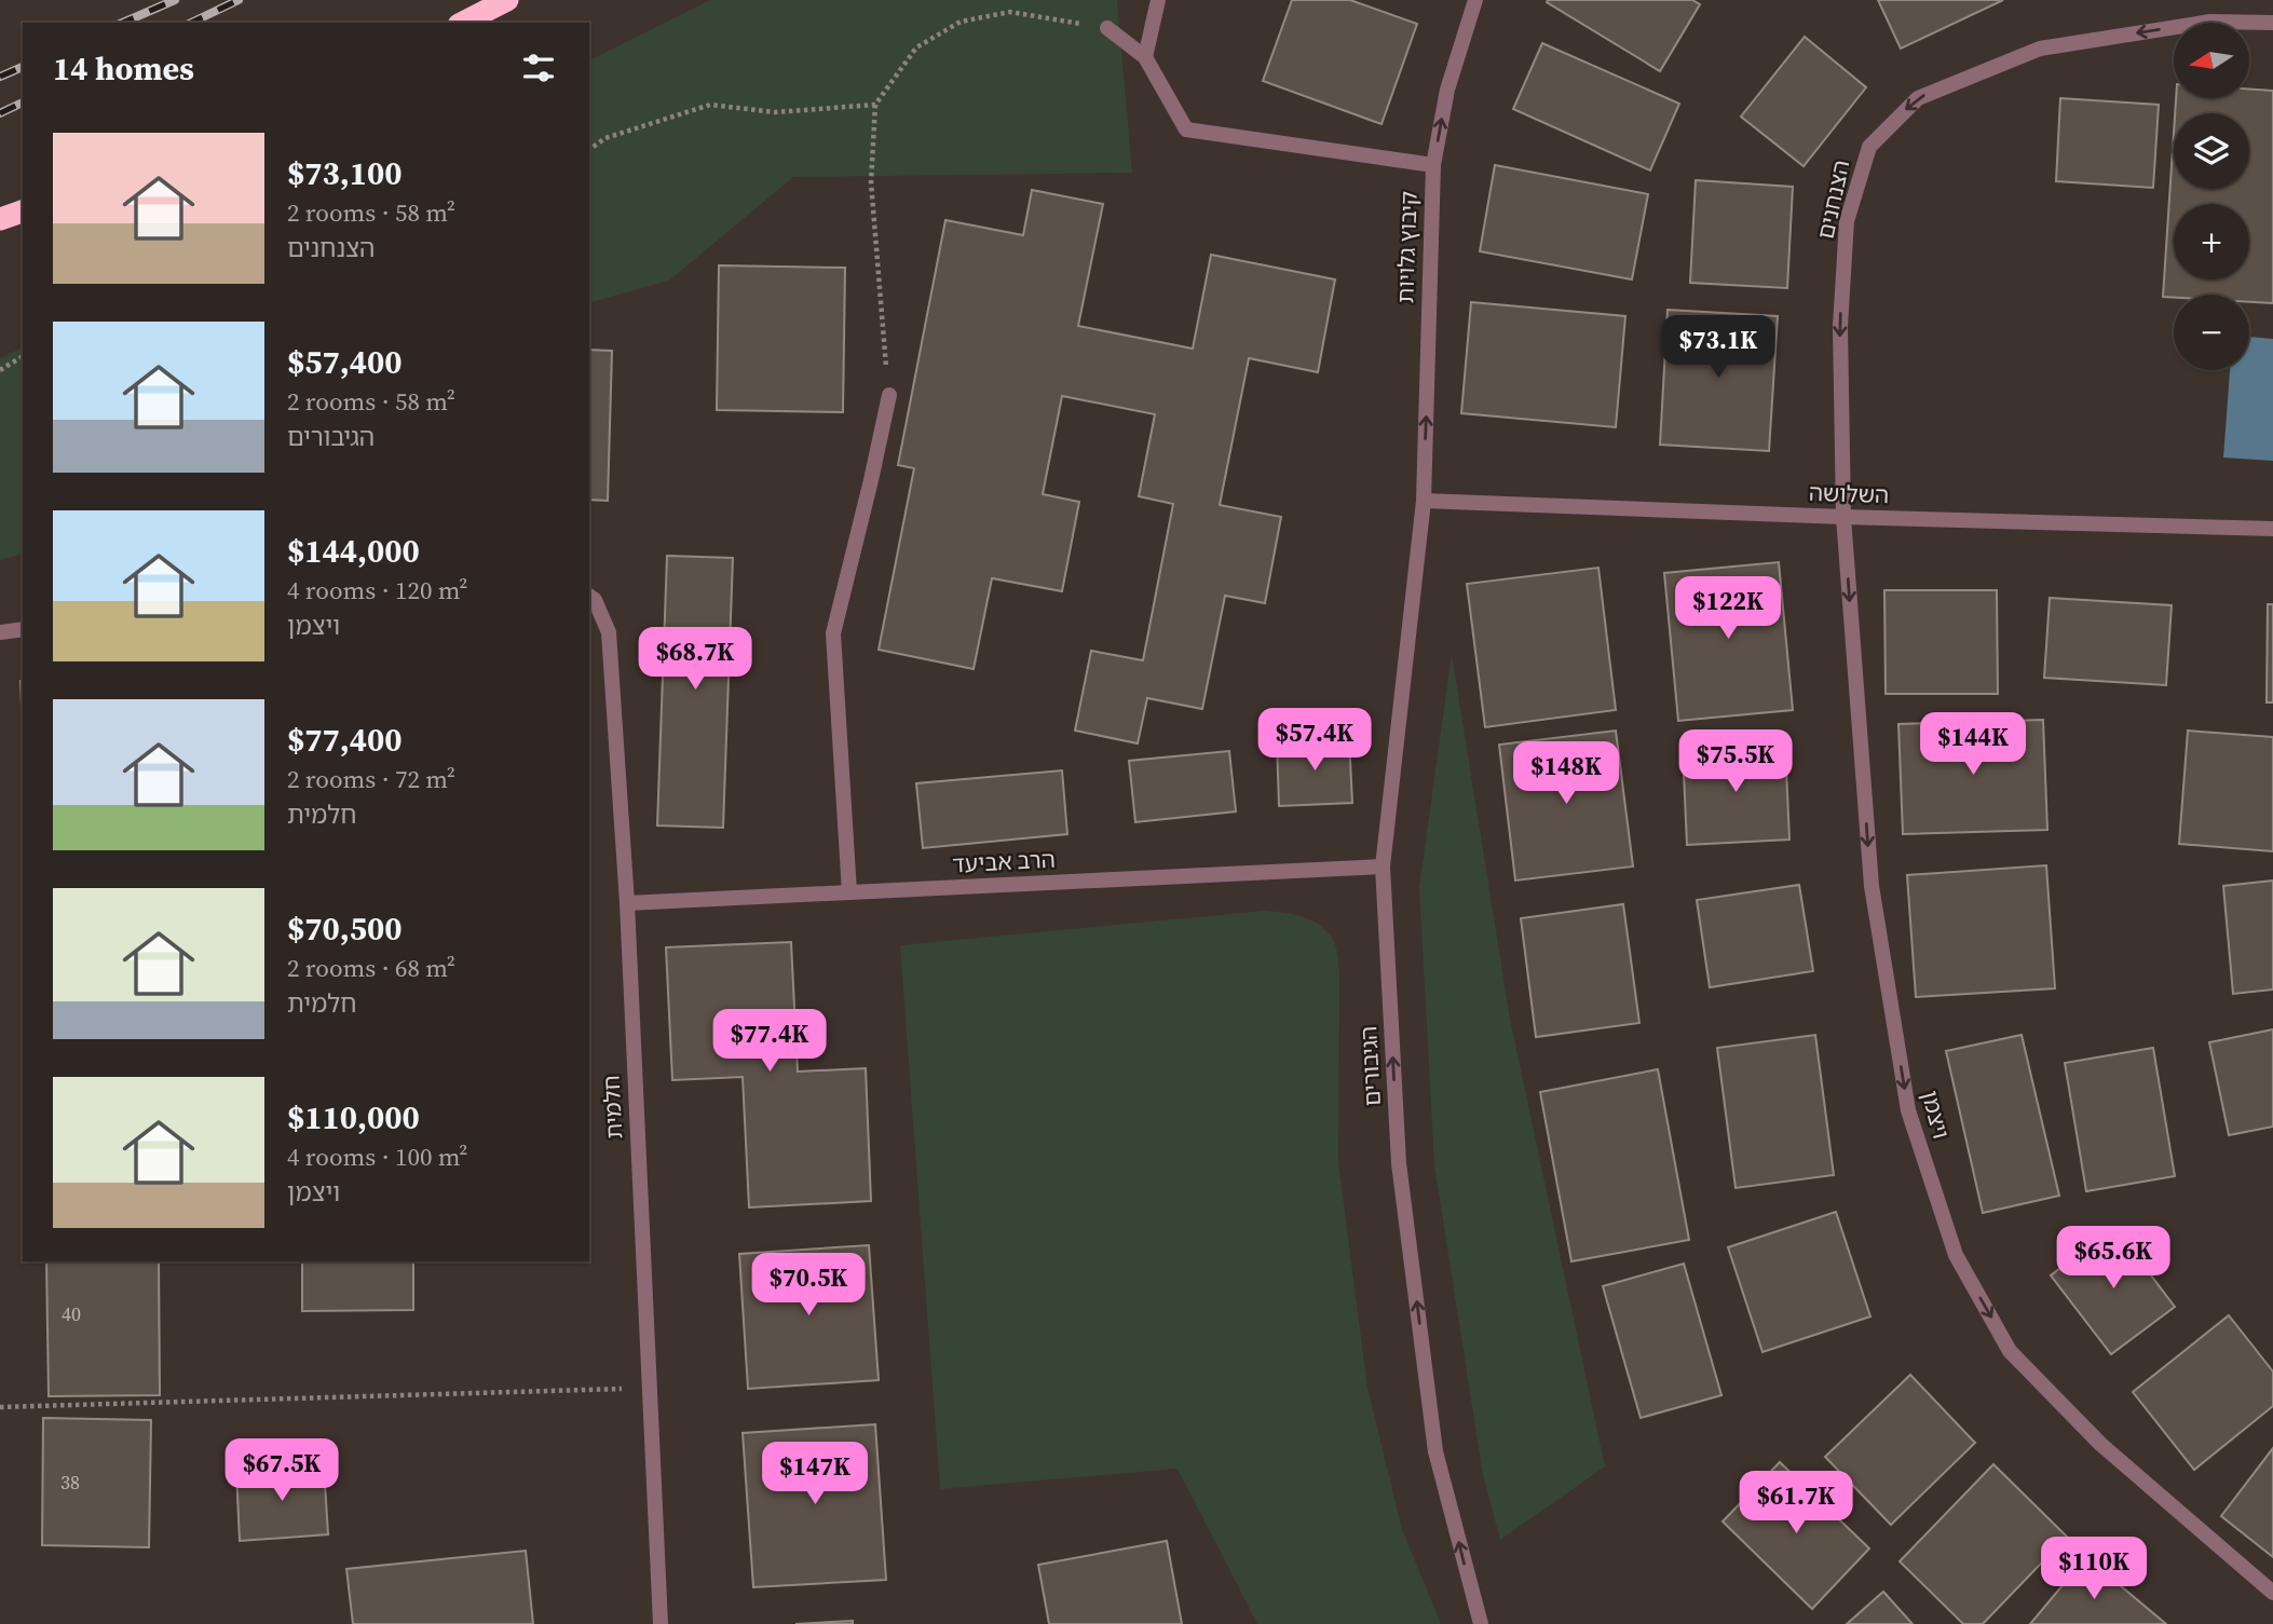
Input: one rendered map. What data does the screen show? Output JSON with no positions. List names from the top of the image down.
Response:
{
  "streets": {
    "street": [
      "הצנחנים",
      "קיבוץ גלויות",
      "השלושה",
      "הרב אביעד",
      "הגיבורים",
      "חלמית",
      "ויצמן"
    ]
  },
  "crossings": [
    ["הצנחנים", "השלושה"],
    ["הצנחנים", "ויצמן"],
    ["קיבוץ גלויות", "השלושה"],
    ["קיבוץ גלויות", "הגיבורים"],
    ["השלושה", "הגיבורים"],
    ["השלושה", "ויצמן"],
    ["הרב אביעד", "הגיבורים"],
    ["הרב אביעד", "חלמית"]
  ],
  "one_way": [
    "הצנחנים",
    "קיבוץ גלויות",
    "הגיבורים",
    "ויצמן"
  ],
  "house_numbers": ["40", "38"],
  "north": "left",
  "page": {
    "map_buttons": ["+", "−"],
    "heading": "14 homes",
    "list": [
      {
        "name": "$73,100",
        "note": "2 rooms · 58 m² · הצנחנים"
      },
      {
        "name": "$57,400",
        "note": "2 rooms · 58 m² · הגיבורים"
      },
      {
        "name": "$144,000",
        "note": "4 rooms · 120 m² · ויצמן"
      },
      {
        "name": "$77,400",
        "note": "2 rooms · 72 m² · חלמית"
      },
      {
        "name": "$70,500",
        "note": "2 rooms · 68 m² · חלמית"
      },
      {
        "name": "$110,000",
        "note": "4 rooms · 100 m² · ויצמן"
      }
    ],
    "price": [
      "$73.1K",
      "$122K",
      "$68.7K",
      "$57.4K",
      "$144K",
      "$75.5K",
      "$148K",
      "$77.4K",
      "$65.6K",
      "$70.5K",
      "$67.5K",
      "$147K",
      "$61.7K",
      "$110K"
    ]
  }
}
